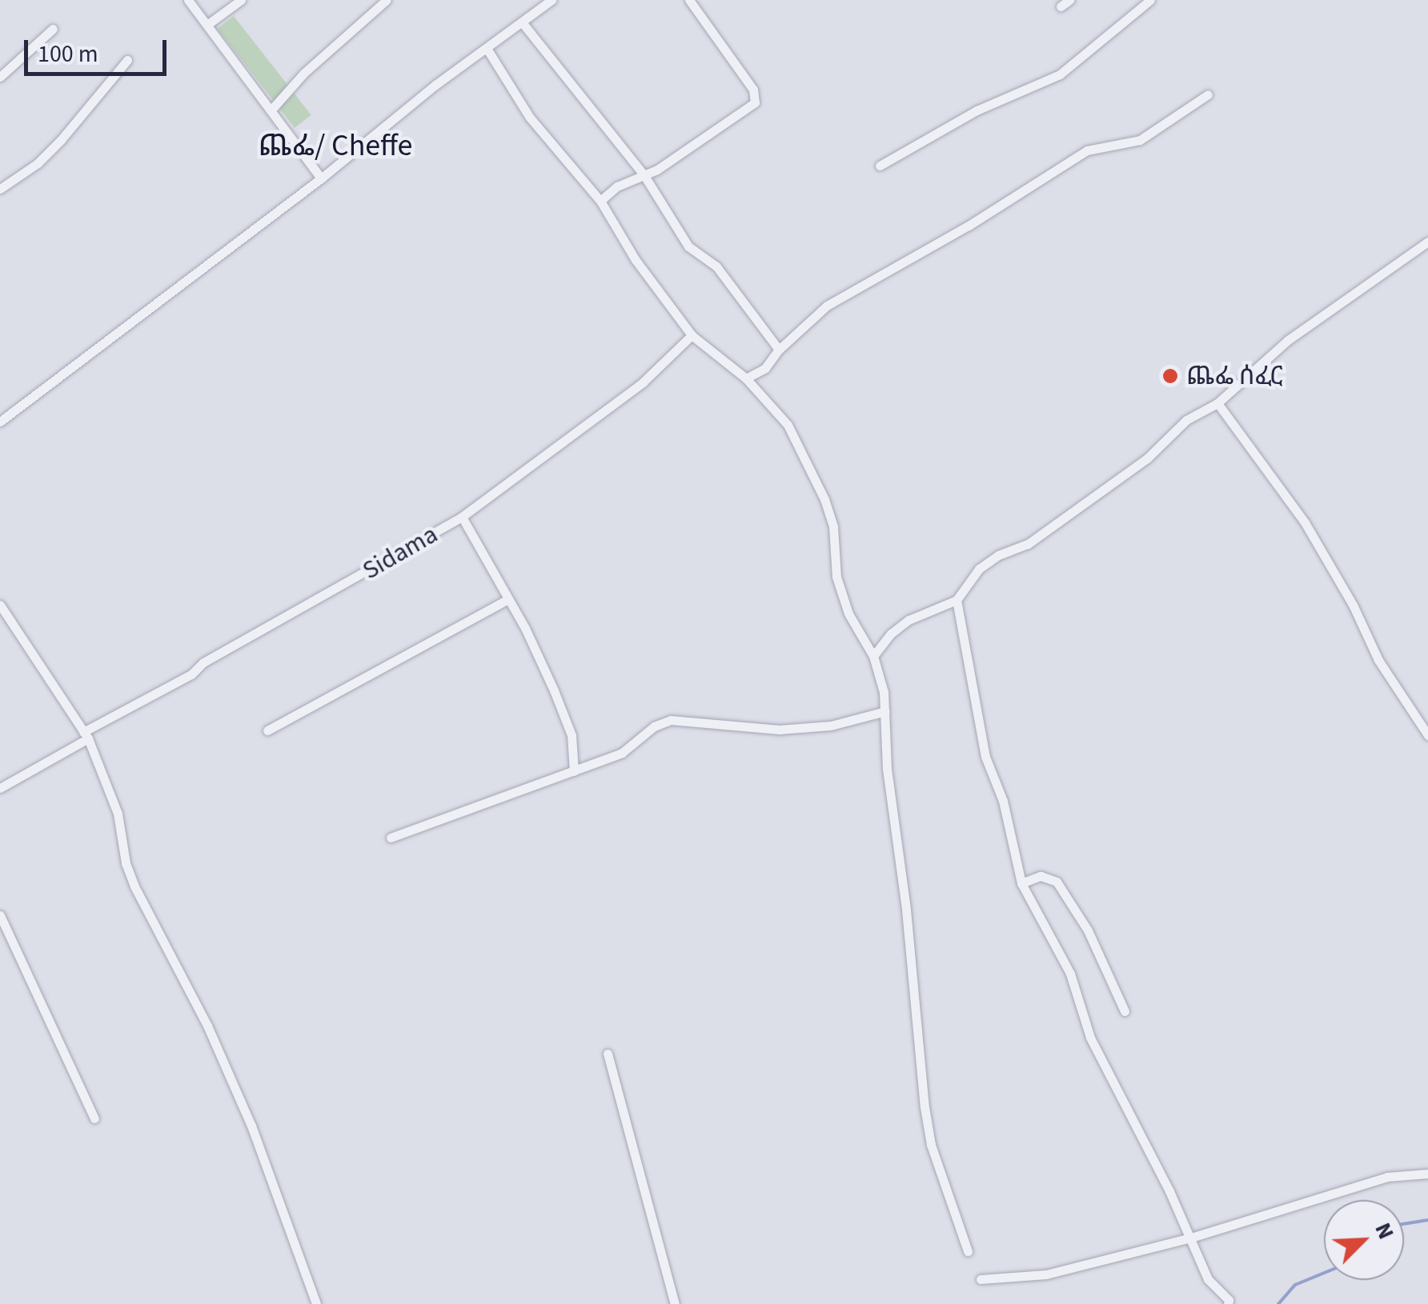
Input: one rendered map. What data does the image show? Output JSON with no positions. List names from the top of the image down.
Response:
{
  "streets": {
    "street": ["Sidama"]
  },
  "districts": ["ጨፌ/ Cheffe"],
  "places": ["ጨፌ ሰፈር"],
  "scale_bar": "100 m",
  "north": "top right"
}
